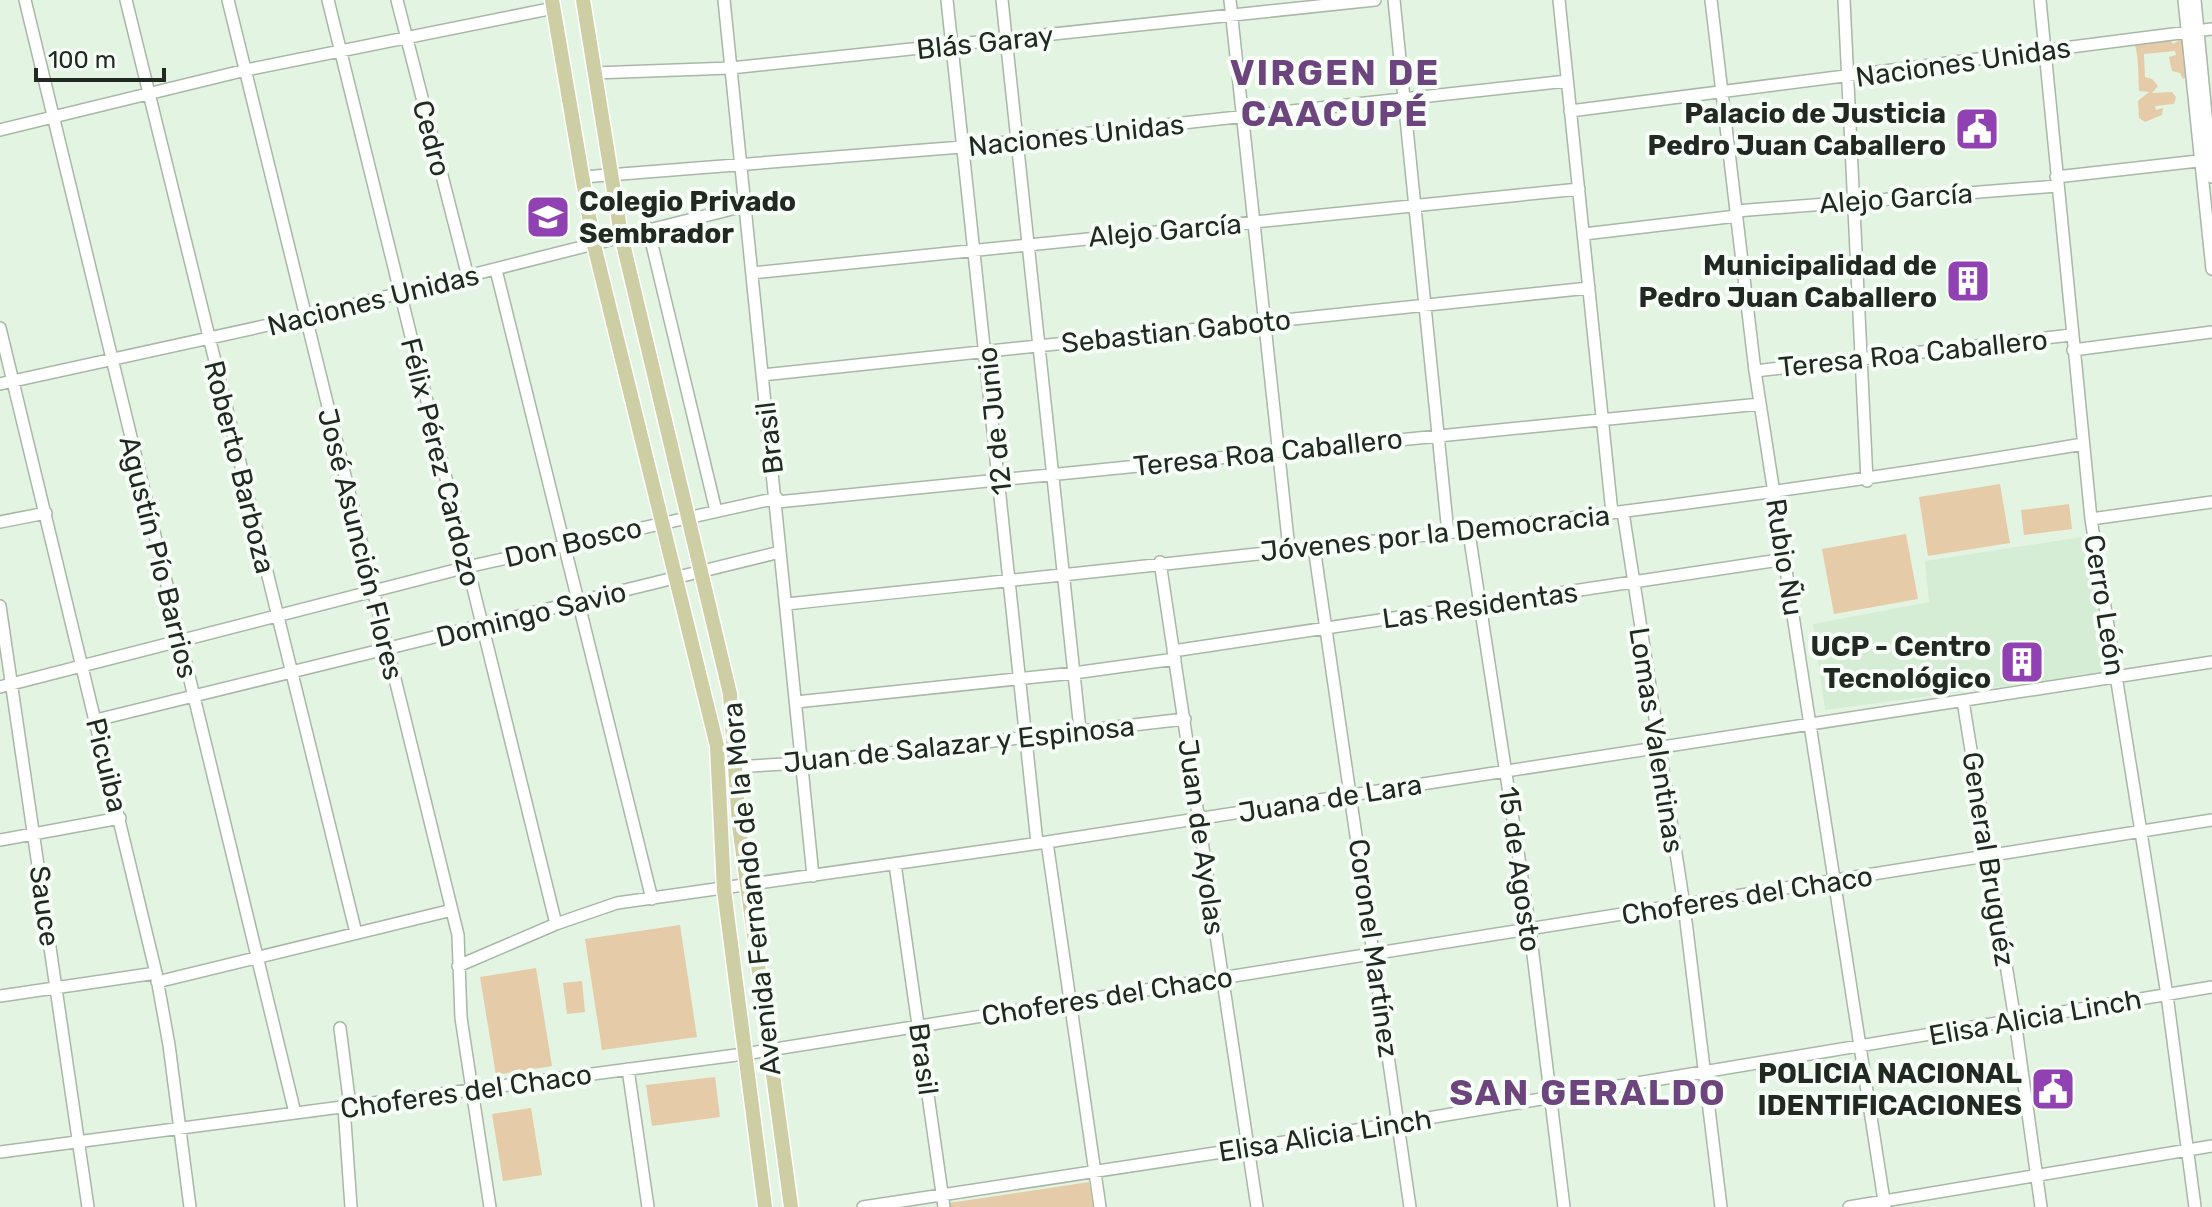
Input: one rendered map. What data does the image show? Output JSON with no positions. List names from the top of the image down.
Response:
{
  "streets": {
    "main road": ["Avenida Fernando de la Mora"],
    "street": [
      "Blás Garay",
      "Naciones Unidas",
      "Cedro",
      "Alejo García",
      "Sebastian Gaboto",
      "Teresa Roa Caballero",
      "12 de Junio",
      "Brasil",
      "Félix Pérez Cardozo",
      "Roberto Barboza",
      "Jóvenes por la Democracia",
      "Don Bosco",
      "José Asunción Flores",
      "Agustín Pío Barrios",
      "Rubio Ñu",
      "Las Residentas",
      "Cerro León",
      "Domingo Savio",
      "Lomas Valentinas",
      "Juan de Salazar y Espinosa",
      "Picuiba",
      "Juana de Lara",
      "Juan de Ayolas",
      "General Bruguéz",
      "15 de Agosto",
      "Choferes del Chaco",
      "Sauce",
      "Coronel Martínez",
      "Elisa Alicia Linch"
    ]
  },
  "crossings": [
    ["Blás Garay", "12 de Junio"],
    ["Blás Garay", "Brasil"],
    ["Blás Garay", "Avenida Fernando de la Mora"],
    ["Naciones Unidas", "Cedro"],
    ["Naciones Unidas", "12 de Junio"],
    ["Naciones Unidas", "Brasil"],
    ["Naciones Unidas", "Félix Pérez Cardozo"],
    ["Naciones Unidas", "Roberto Barboza"],
    ["Naciones Unidas", "José Asunción Flores"],
    ["Naciones Unidas", "Agustín Pío Barrios"],
    ["Naciones Unidas", "Rubio Ñu"],
    ["Naciones Unidas", "Cerro León"],
    ["Naciones Unidas", "Lomas Valentinas"],
    ["Naciones Unidas", "Picuiba"],
    ["Naciones Unidas", "Avenida Fernando de la Mora"],
    ["Alejo García", "12 de Junio"],
    ["Alejo García", "Brasil"],
    ["Alejo García", "Rubio Ñu"],
    ["Alejo García", "Cerro León"],
    ["Alejo García", "Lomas Valentinas"],
    ["Sebastian Gaboto", "12 de Junio"],
    ["Sebastian Gaboto", "Brasil"],
    ["Sebastian Gaboto", "Lomas Valentinas"],
    ["Teresa Roa Caballero", "12 de Junio"],
    ["Teresa Roa Caballero", "Brasil"],
    ["Teresa Roa Caballero", "Don Bosco"],
    ["Teresa Roa Caballero", "Rubio Ñu"],
    ["Teresa Roa Caballero", "Cerro León"],
    ["Teresa Roa Caballero", "Lomas Valentinas"],
    ["12 de Junio", "Jóvenes por la Democracia"],
    ["12 de Junio", "Las Residentas"],
    ["12 de Junio", "Juan de Salazar y Espinosa"],
    ["12 de Junio", "Juana de Lara"],
    ["12 de Junio", "Choferes del Chaco"],
    ["12 de Junio", "Elisa Alicia Linch"],
    ["Brasil", "Jóvenes por la Democracia"],
    ["Brasil", "Don Bosco"],
    ["Brasil", "Las Residentas"],
    ["Brasil", "Domingo Savio"],
    ["Brasil", "Juan de Salazar y Espinosa"],
    ["Brasil", "Juana de Lara"],
    ["Brasil", "Choferes del Chaco"],
    ["Brasil", "Elisa Alicia Linch"],
    ["Félix Pérez Cardozo", "Don Bosco"],
    ["Félix Pérez Cardozo", "Domingo Savio"],
    ["Félix Pérez Cardozo", "Juana de Lara"],
    ["Roberto Barboza", "Don Bosco"],
    ["Roberto Barboza", "Domingo Savio"],
    ["Jóvenes por la Democracia", "Rubio Ñu"],
    ["Jóvenes por la Democracia", "Cerro León"],
    ["Jóvenes por la Democracia", "Lomas Valentinas"],
    ["Jóvenes por la Democracia", "Juan de Ayolas"],
    ["Jóvenes por la Democracia", "15 de Agosto"],
    ["Jóvenes por la Democracia", "Coronel Martínez"],
    ["Don Bosco", "José Asunción Flores"],
    ["Don Bosco", "Agustín Pío Barrios"],
    ["Don Bosco", "Picuiba"],
    ["Don Bosco", "Avenida Fernando de la Mora"],
    ["Don Bosco", "Sauce"],
    ["José Asunción Flores", "Domingo Savio"],
    ["José Asunción Flores", "Juana de Lara"],
    ["José Asunción Flores", "Choferes del Chaco"],
    ["Agustín Pío Barrios", "Domingo Savio"],
    ["Agustín Pío Barrios", "Choferes del Chaco"],
    ["Rubio Ñu", "Las Residentas"],
    ["Rubio Ñu", "Juana de Lara"],
    ["Rubio Ñu", "Choferes del Chaco"],
    ["Rubio Ñu", "Elisa Alicia Linch"],
    ["Las Residentas", "Lomas Valentinas"],
    ["Las Residentas", "Juan de Ayolas"],
    ["Las Residentas", "15 de Agosto"],
    ["Las Residentas", "Coronel Martínez"],
    ["Cerro León", "Juana de Lara"],
    ["Cerro León", "Choferes del Chaco"],
    ["Cerro León", "Elisa Alicia Linch"],
    ["Domingo Savio", "Picuiba"],
    ["Domingo Savio", "Avenida Fernando de la Mora"],
    ["Lomas Valentinas", "Juana de Lara"],
    ["Lomas Valentinas", "Choferes del Chaco"],
    ["Lomas Valentinas", "Elisa Alicia Linch"],
    ["Juan de Salazar y Espinosa", "Juan de Ayolas"],
    ["Juan de Salazar y Espinosa", "Avenida Fernando de la Mora"],
    ["Picuiba", "Choferes del Chaco"],
    ["Juana de Lara", "Juan de Ayolas"],
    ["Juana de Lara", "General Bruguéz"],
    ["Juana de Lara", "15 de Agosto"],
    ["Juana de Lara", "Avenida Fernando de la Mora"],
    ["Juana de Lara", "Coronel Martínez"],
    ["Juan de Ayolas", "Choferes del Chaco"],
    ["Juan de Ayolas", "Elisa Alicia Linch"],
    ["General Bruguéz", "Choferes del Chaco"],
    ["General Bruguéz", "Elisa Alicia Linch"],
    ["15 de Agosto", "Choferes del Chaco"],
    ["15 de Agosto", "Elisa Alicia Linch"],
    ["Avenida Fernando de la Mora", "Choferes del Chaco"],
    ["Choferes del Chaco", "Sauce"],
    ["Choferes del Chaco", "Coronel Martínez"],
    ["Coronel Martínez", "Elisa Alicia Linch"]
  ],
  "districts": ["VIRGEN DE CAACUPÉ", "SAN GERALDO"],
  "places": {
    "public building": ["Palacio de Justicia Pedro Juan Caballero", "POLICIA NACIONAL IDENTIFICACIONES"],
    "school or university": ["Colegio Privado Sembrador"],
    "building": ["Municipalidad de Pedro Juan Caballero", "UCP - Centro Tecnológico"]
  },
  "scale_bar": "100 m"
}
